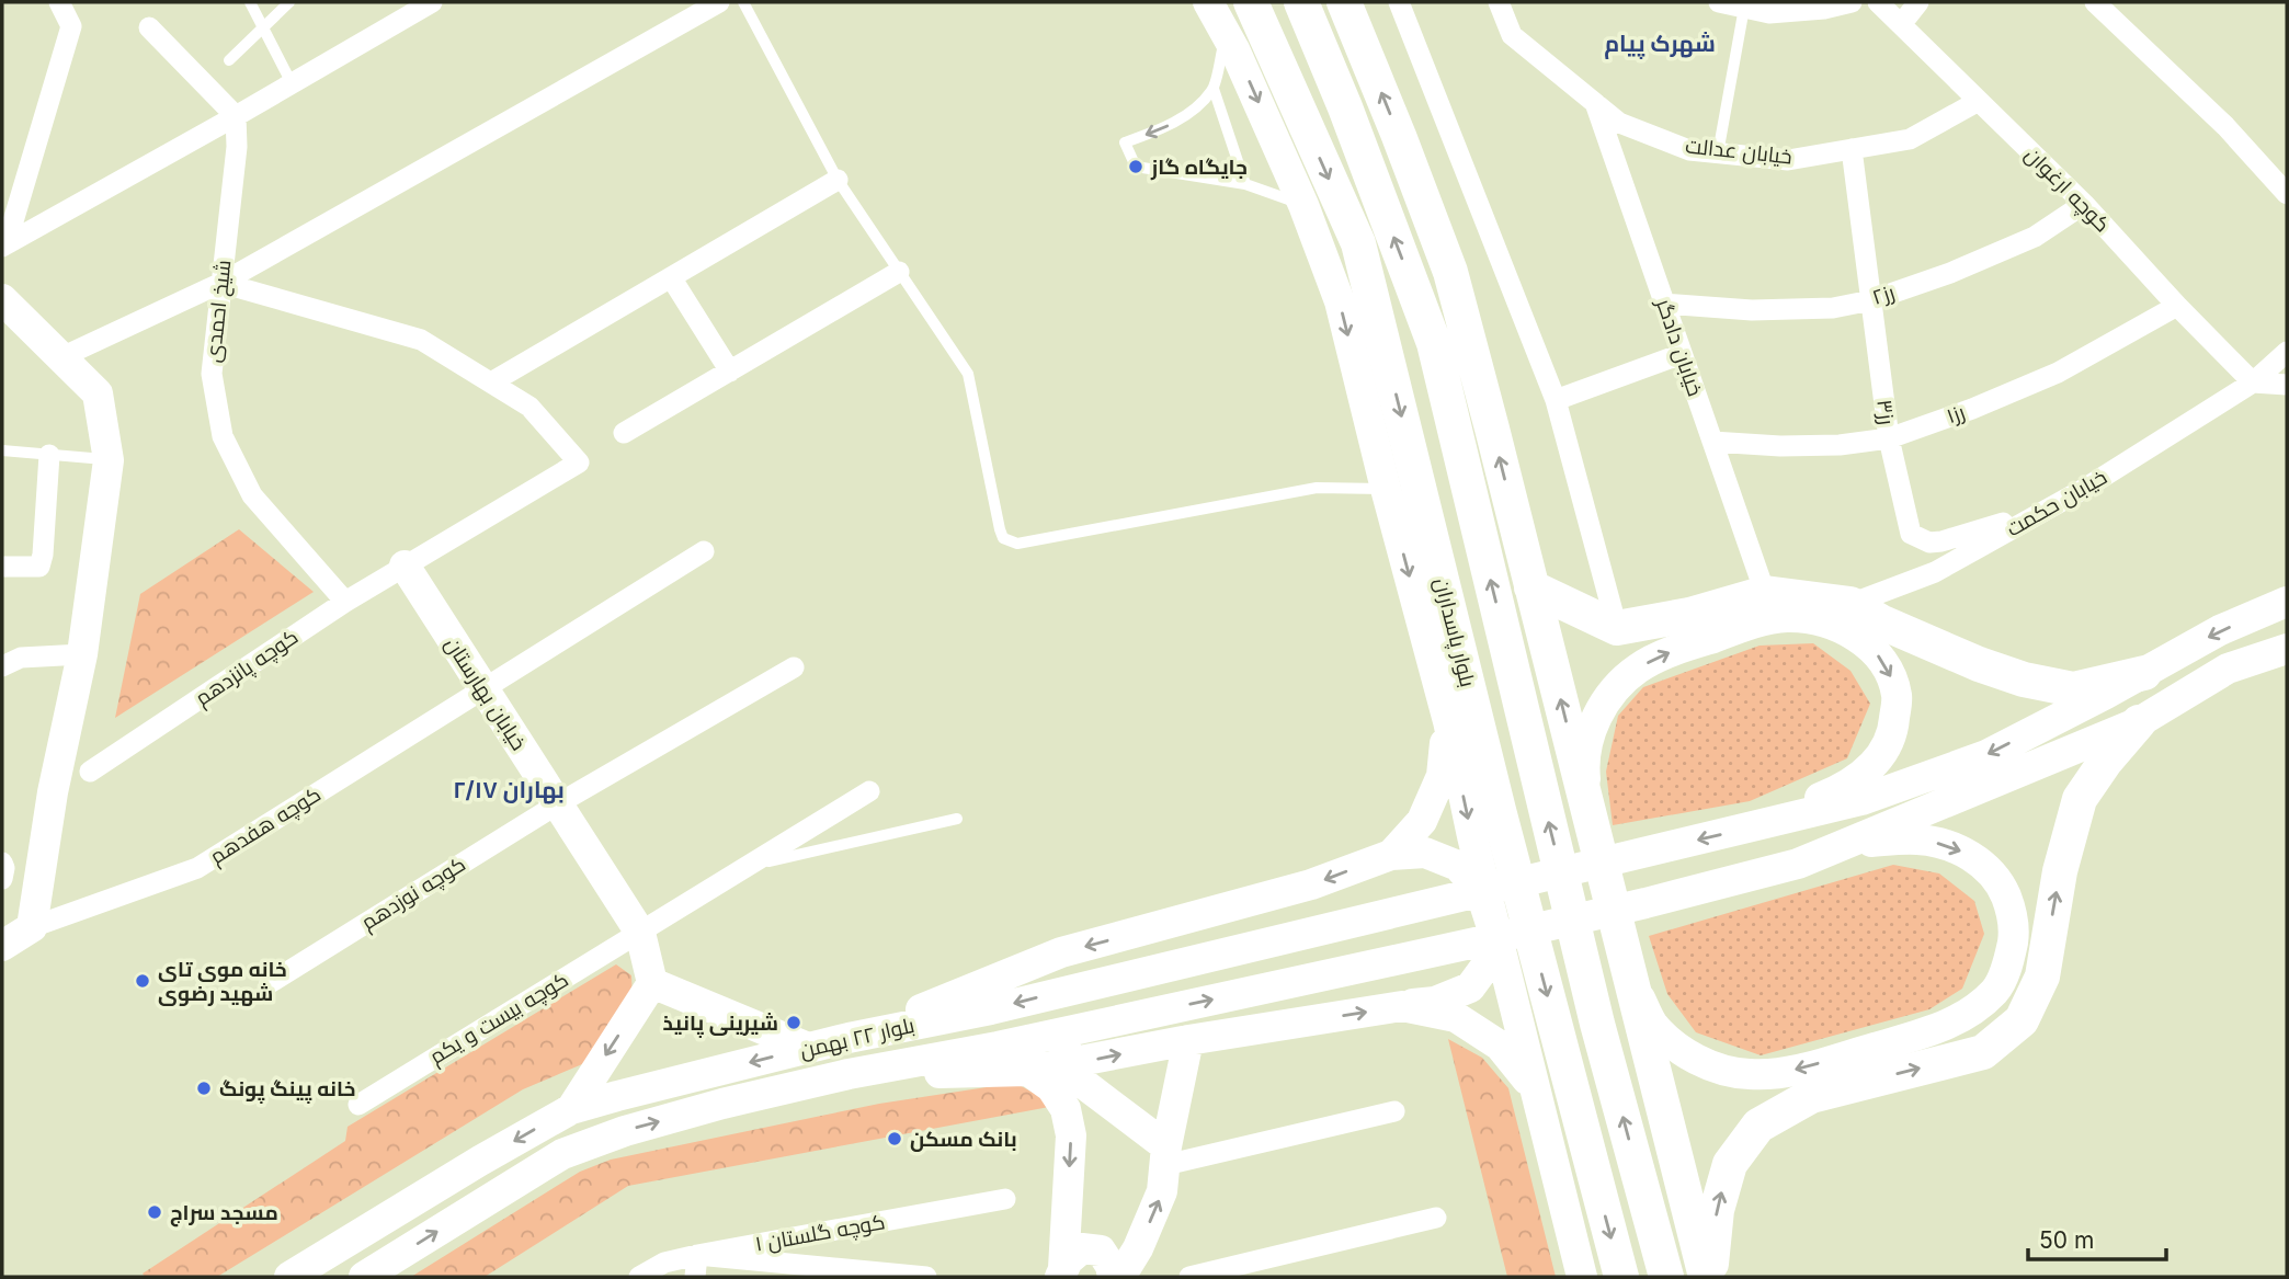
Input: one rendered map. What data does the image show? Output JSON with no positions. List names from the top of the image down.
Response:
{
  "streets": {
    "main road": ["بلوار پاسداران", "خیابان بهارستان", "بلوار ۲۲ بهمن"],
    "street": [
      "خیابان عدالت",
      "کوچه ارغوان",
      "رز۲",
      "شیخ احمدی",
      "خیابان دادگر",
      "رز۳",
      "رز۱",
      "خیابان حکمت",
      "کوچه پانزدهم",
      "کوچه هفدهم",
      "کوچه نوزدهم",
      "کوچه بیست و یکم",
      "کوچه گلستان ۱"
    ]
  },
  "crossings": [
    ["خیابان عدالت", "کوچه ارغوان"],
    ["خیابان عدالت", "خیابان دادگر"],
    ["خیابان عدالت", "رز۳"],
    ["کوچه ارغوان", "رز۲"],
    ["کوچه ارغوان", "رز۱"],
    ["کوچه ارغوان", "خیابان حکمت"],
    ["رز۲", "خیابان دادگر"],
    ["رز۲", "رز۳"],
    ["شیخ احمدی", "کوچه پانزدهم"],
    ["خیابان دادگر", "رز۱"],
    ["رز۳", "رز۱"],
    ["رز۳", "خیابان حکمت"],
    ["کوچه پانزدهم", "خیابان بهارستان"],
    ["خیابان بهارستان", "کوچه هفدهم"],
    ["خیابان بهارستان", "کوچه نوزدهم"],
    ["خیابان بهارستان", "کوچه بیست و یکم"]
  ],
  "districts": ["شهرک پیام", "۲/۱۷ بهاران"],
  "places": [
    "جایگاه گاز",
    "خانه موی تای شهید رضوی",
    "شیرینی پانیذ",
    "خانه پینگ پونگ",
    "بانک مسکن",
    "مسجد سراج"
  ],
  "scale_bar": "50 m"
}
